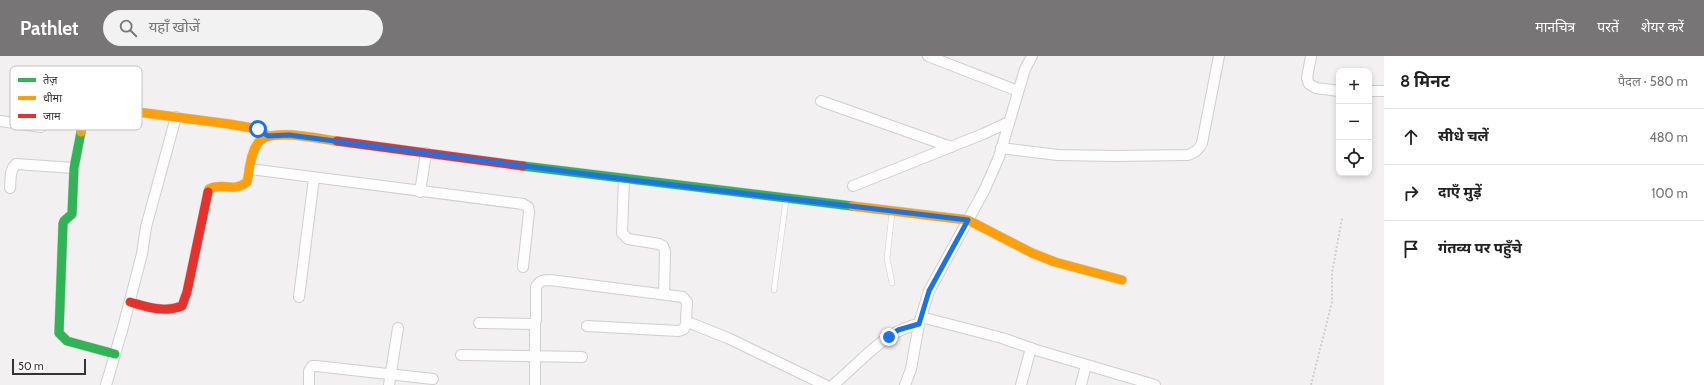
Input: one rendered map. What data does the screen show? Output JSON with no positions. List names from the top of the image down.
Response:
{
  "legend": ["तेज़", "धीमा", "जाम"],
  "scale_bar": "50 m",
  "page": {
    "header": "Pathlet",
    "search": "यहाँ खोजें",
    "nav": ["मानचित्र", "परतें", "शेयर करें"],
    "heading": ["8 मिनट", "पैदल · 580 m"],
    "map_buttons": ["+", "−"],
    "list": [
      ["सीधे चलें", "480 m"],
      ["दाएँ मुड़ें", "100 m"],
      "गंतव्य पर पहुँचे"
    ],
    "scale": "50 m"
  }
}
